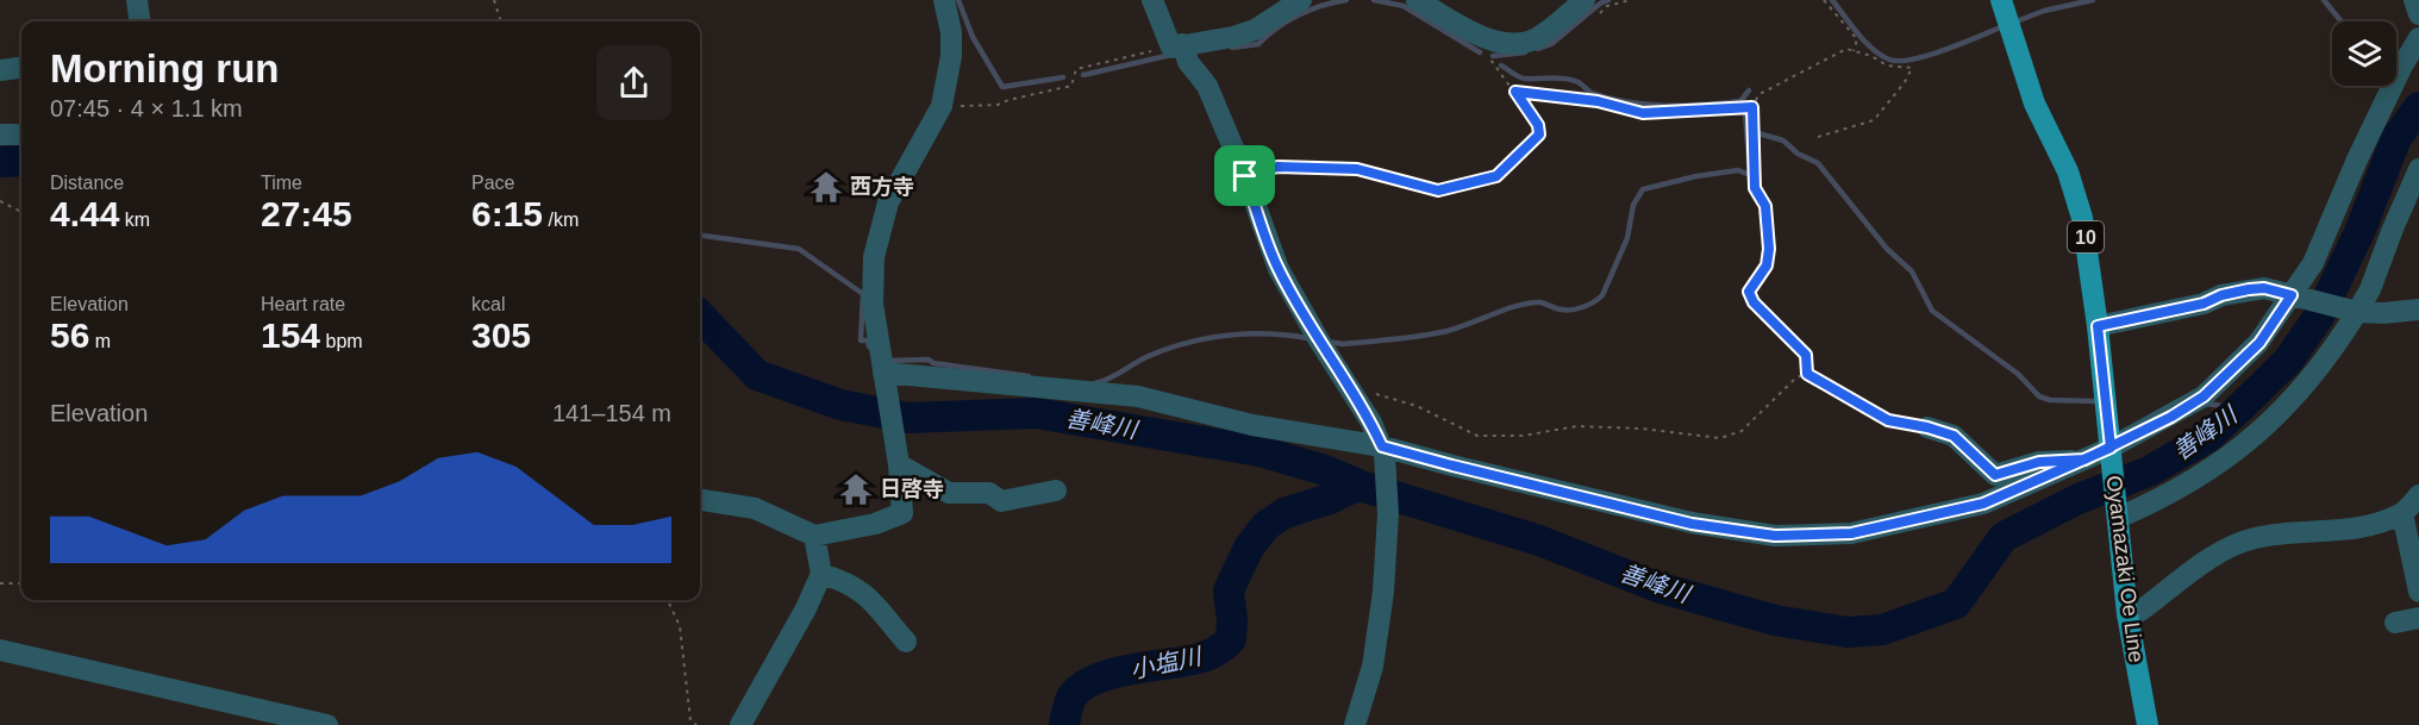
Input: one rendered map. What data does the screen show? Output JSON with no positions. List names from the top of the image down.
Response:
{
  "streets": {
    "main road": ["10", "Oyamazaki Oe Line"]
  },
  "water": ["善峰川", "小塩川"],
  "places": {
    "temple": ["西方寺", "日啓寺"]
  },
  "page": {
    "heading": ["Morning run", "07:45 · 4 × 1.1 km"],
    "stats": [
      ["Distance", "4.44 km"],
      ["Time", "27:45"],
      ["Pace", "6:15 /km"],
      ["Elevation", "56 m"],
      ["Heart rate", "154 bpm"],
      ["kcal", "305"]
    ],
    "chart": ["Elevation", "141–154 m"]
  }
}
